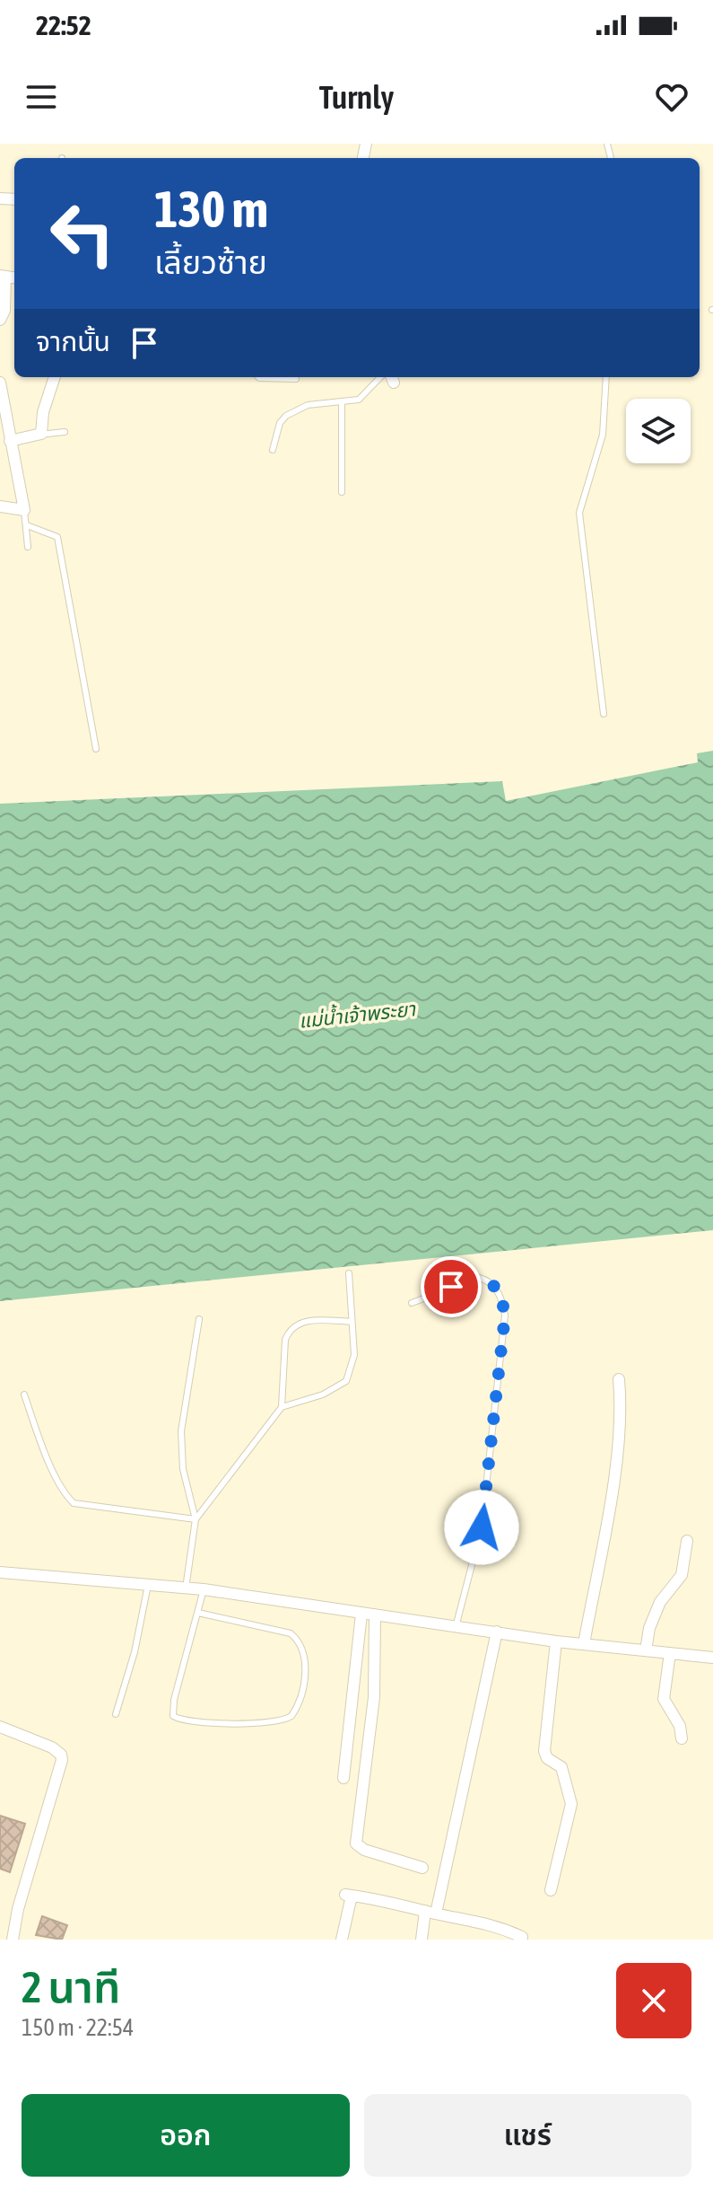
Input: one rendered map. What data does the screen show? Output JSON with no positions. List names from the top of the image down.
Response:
{
  "water": ["แม่น้ำเจ้าพระยา"],
  "page": {
    "status": "22:52",
    "header": "Turnly",
    "turn": ["130 m", "เลี้ยวซ้าย"],
    "then": "จากนั้น",
    "heading": ["2 นาที", "150 m · 22:54"],
    "buttons": ["ออก", "แชร์"]
  }
}
